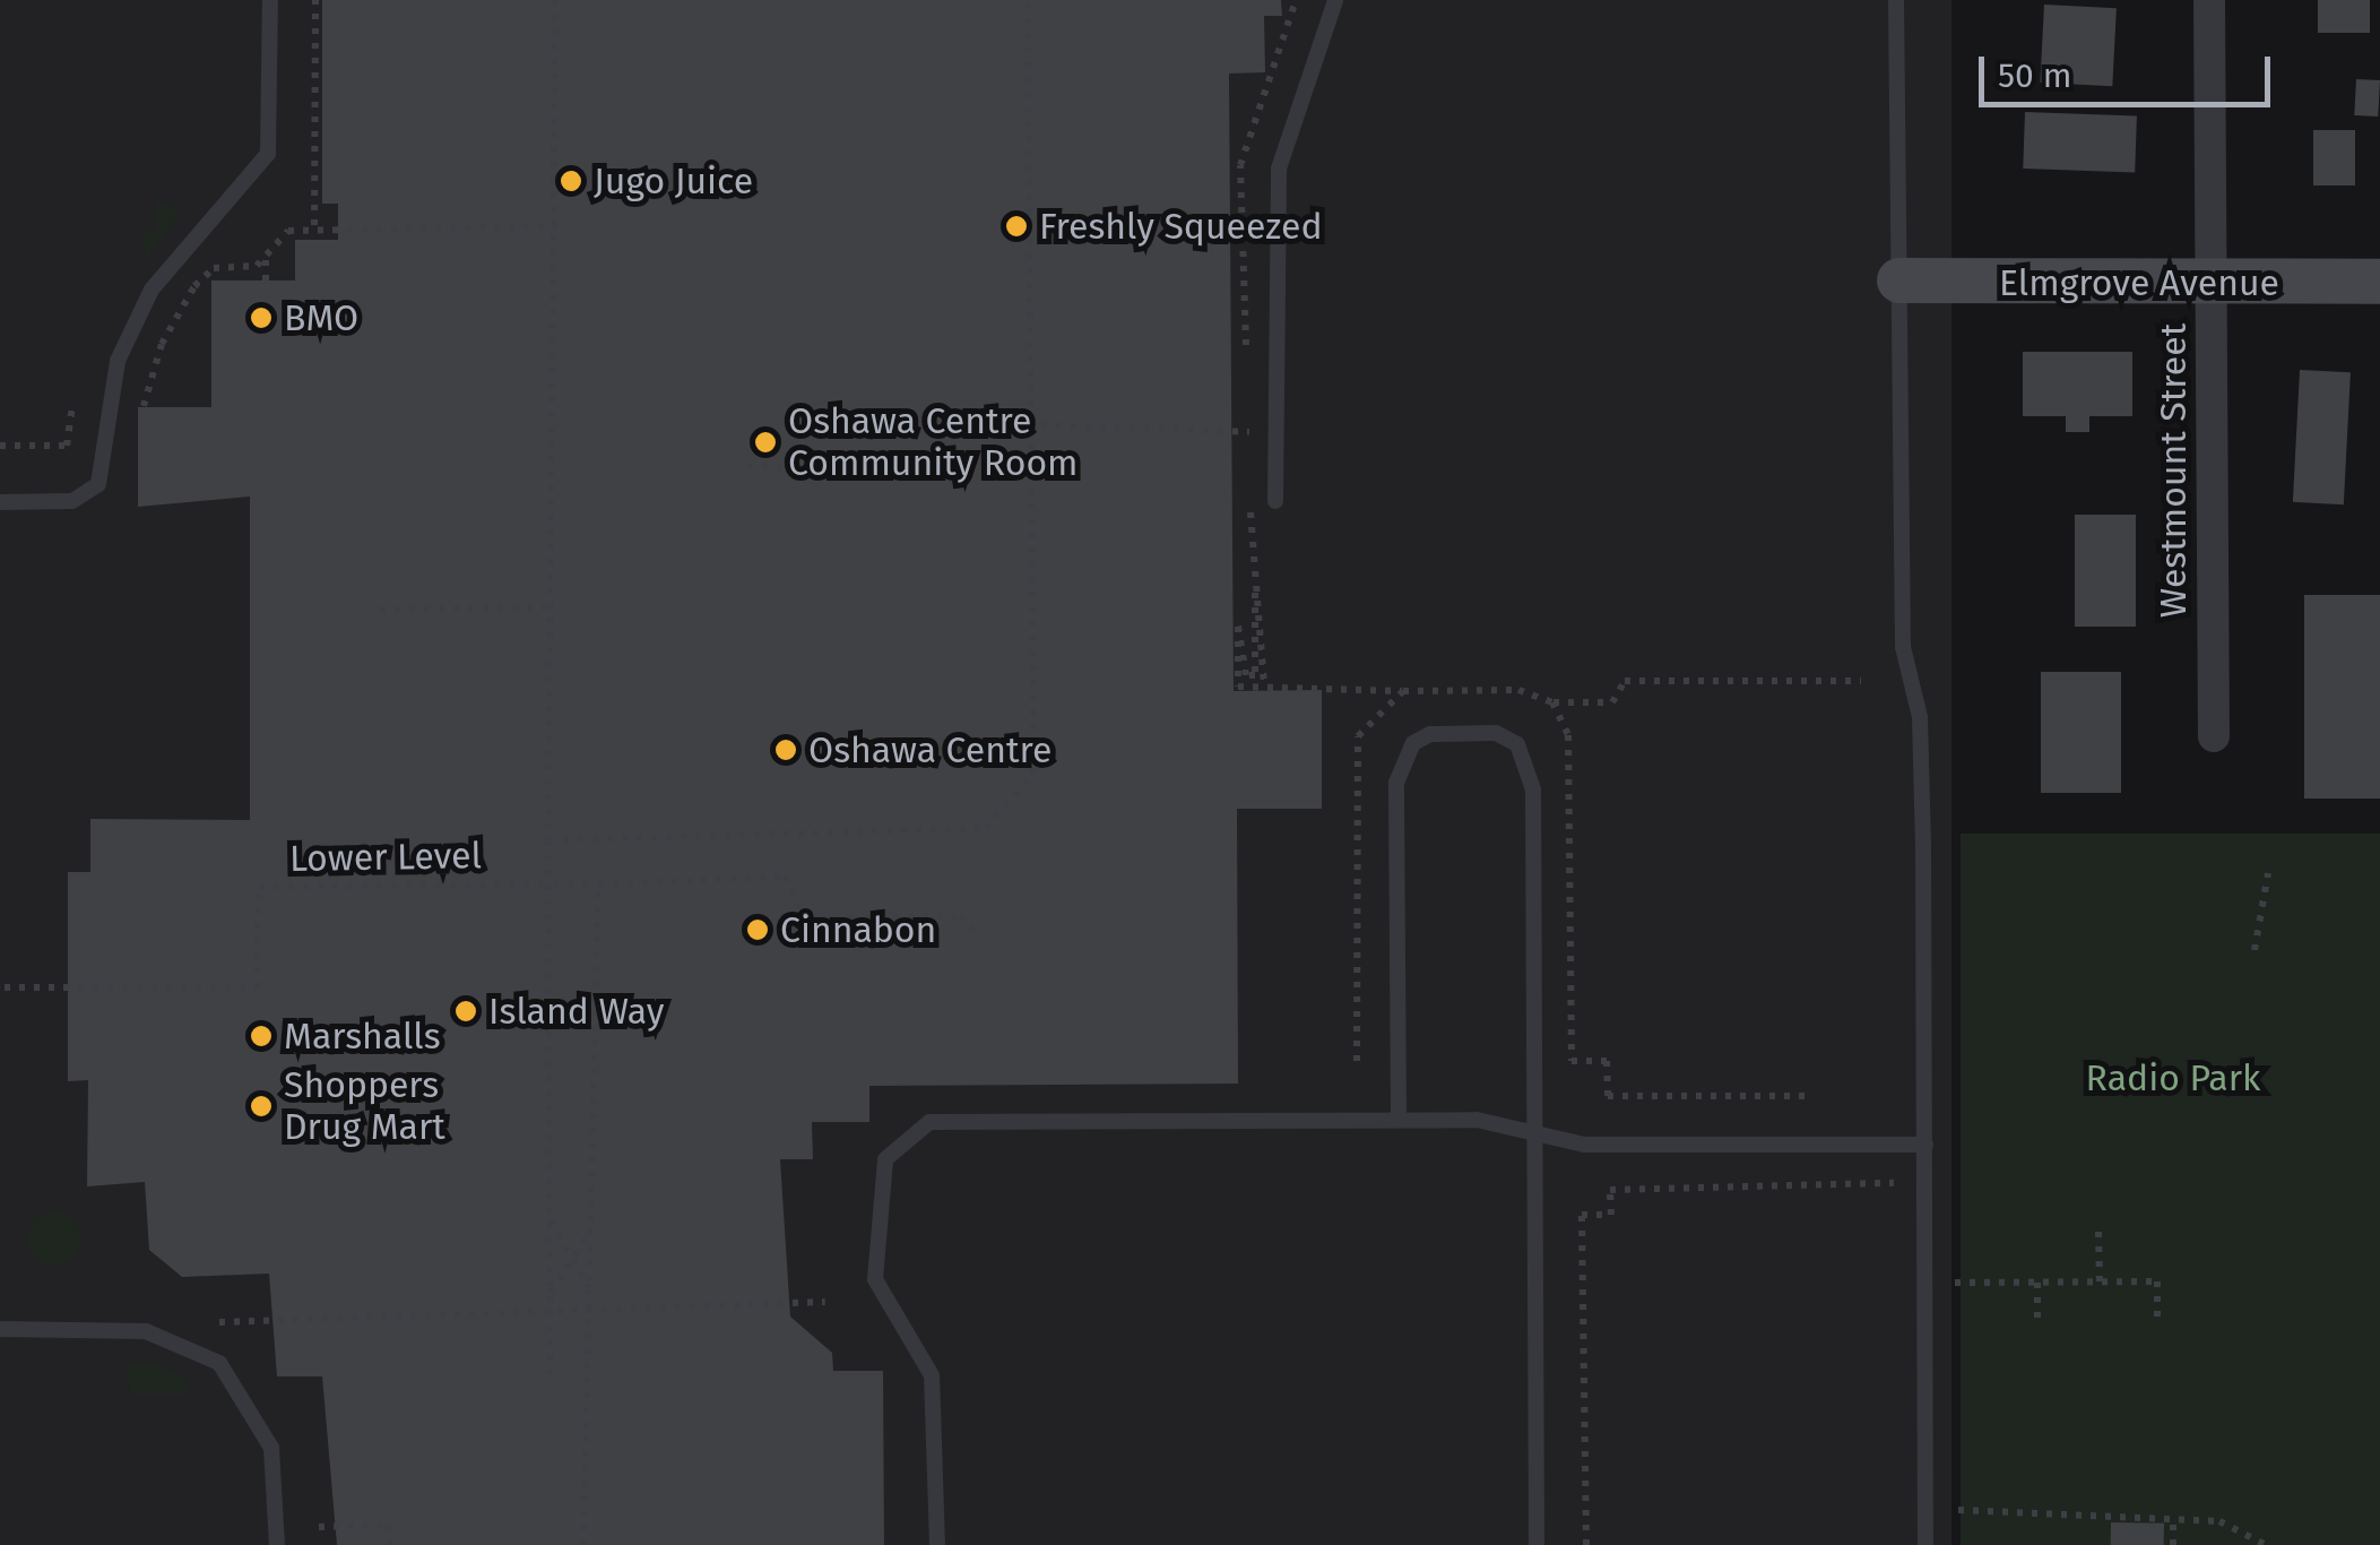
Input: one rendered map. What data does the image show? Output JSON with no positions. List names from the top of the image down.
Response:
{
  "streets": {
    "street": ["Elmgrove Avenue", "Westmount Street"],
    "path": ["Lower Level"]
  },
  "crossings": [
    ["Elmgrove Avenue", "Westmount Street"]
  ],
  "parks": ["Radio Park"],
  "places": [
    "Jugo Juice",
    "Freshly Squeezed",
    "BMO",
    "Oshawa Centre Community Room",
    "Oshawa Centre",
    "Cinnabon",
    "Island Way",
    "Marshalls",
    "Shoppers Drug Mart"
  ],
  "scale_bar": "50 m"
}
